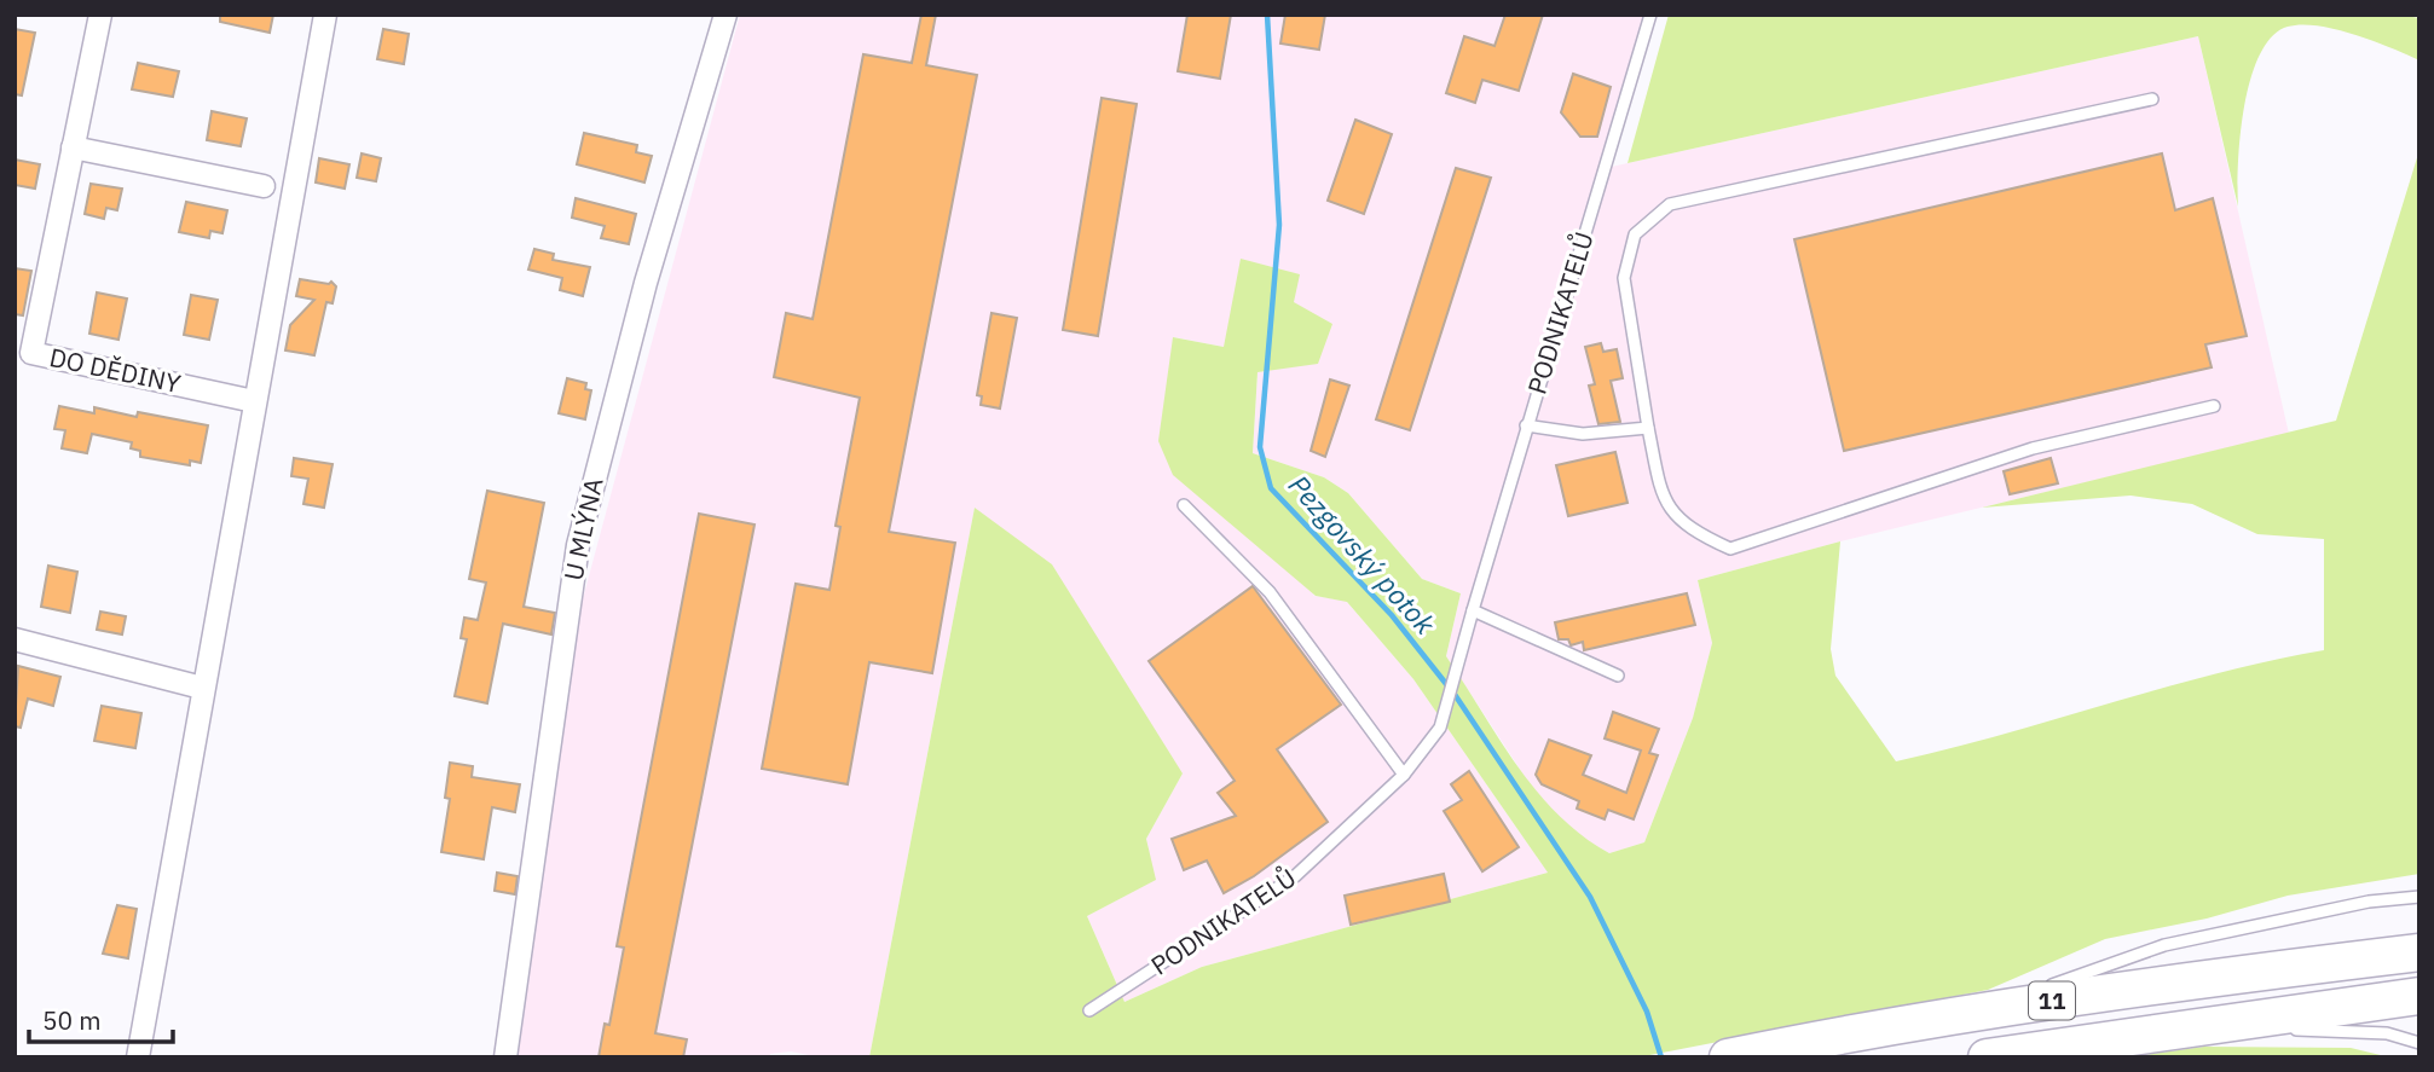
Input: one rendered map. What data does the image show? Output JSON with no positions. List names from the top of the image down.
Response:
{
  "streets": {
    "highway": ["11"],
    "street": ["DO DĚDINY", "U MLÝNA"],
    "lane": ["PODNIKATELŮ"]
  },
  "water": ["Pezgovský potok"],
  "scale_bar": "50 m"
}
